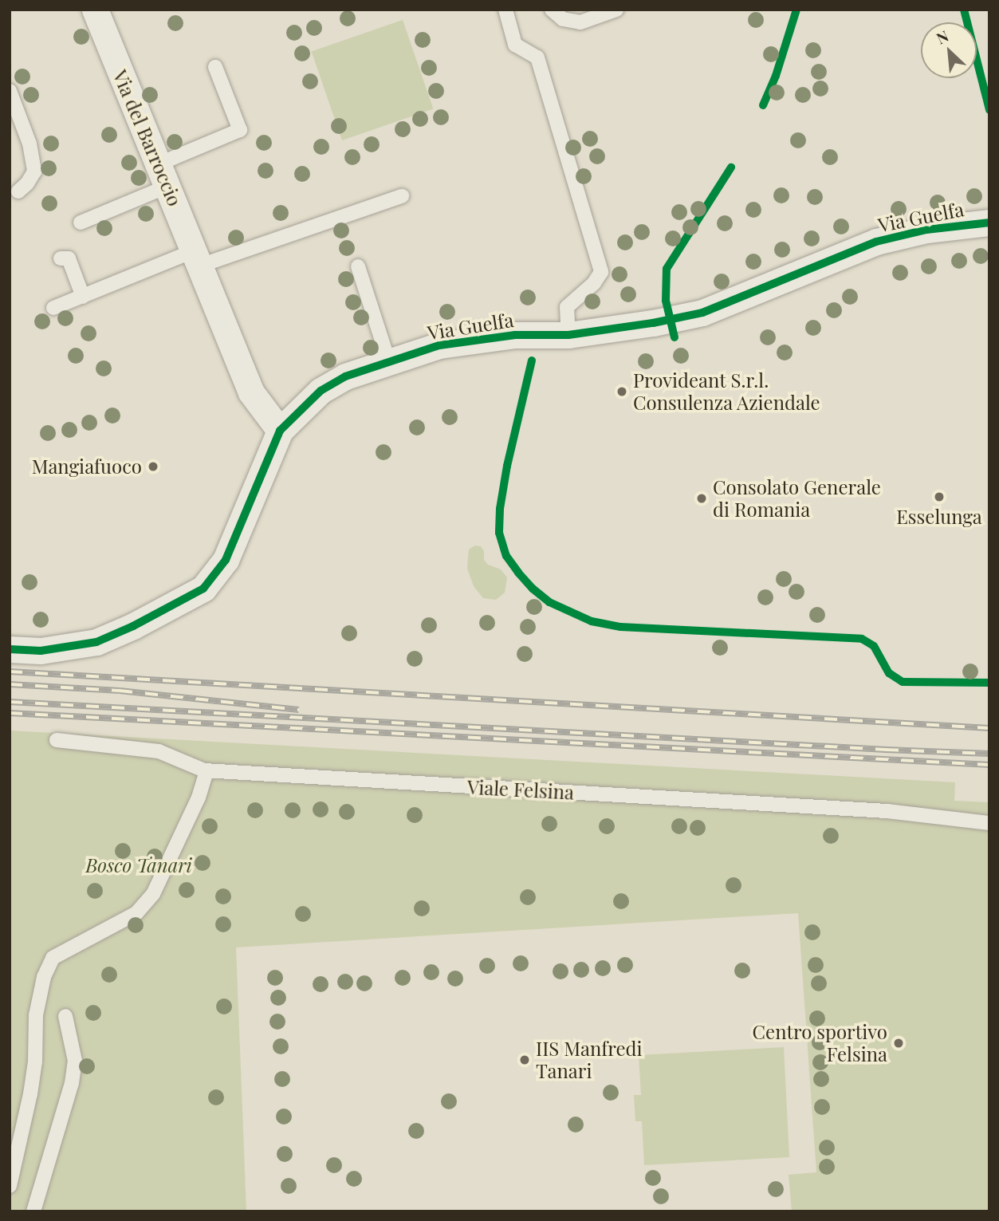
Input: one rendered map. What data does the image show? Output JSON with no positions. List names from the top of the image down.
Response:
{
  "streets": {
    "street": ["Via del Barroccio", "Via Guelfa"],
    "lane": ["Viale Felsina"]
  },
  "crossings": [
    ["Via del Barroccio", "Via Guelfa"]
  ],
  "parks": ["Bosco Tanari"],
  "places": [
    "Provideant S.r.l. Consulenza Aziendale",
    "Mangiafuoco",
    "Esselunga",
    "Consolato Generale di Romania",
    "Centro sportivo Felsina",
    "IIS Manfredi Tanari"
  ],
  "north": "top left"
}
